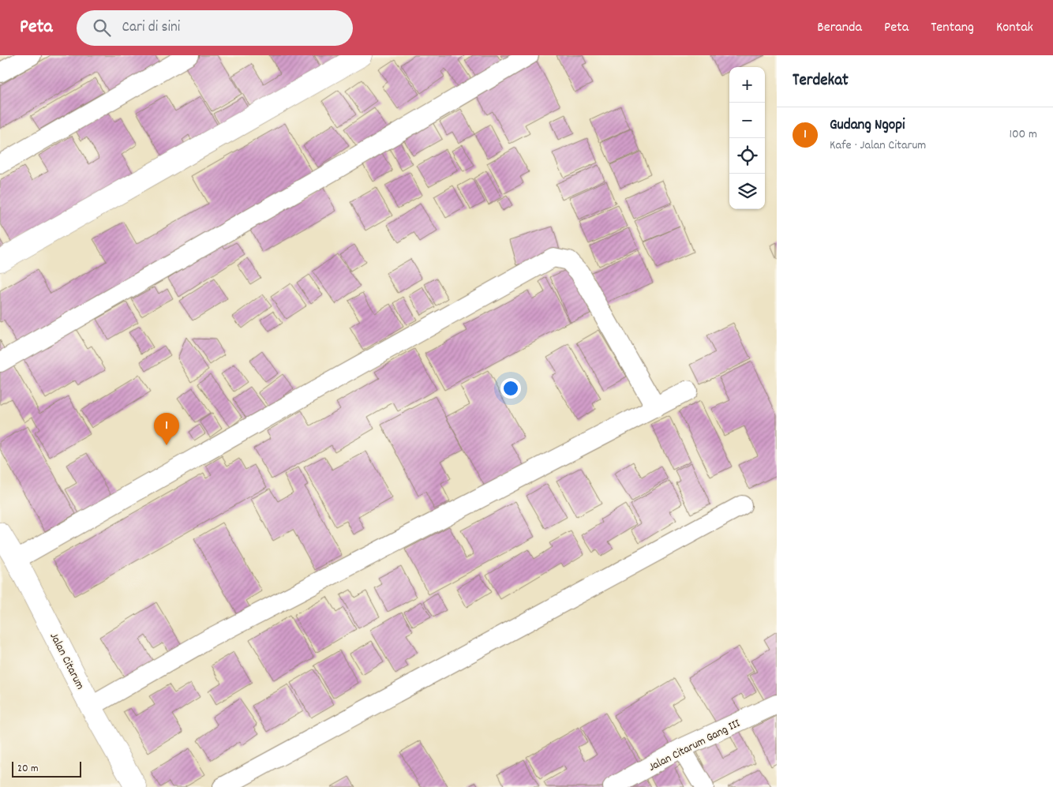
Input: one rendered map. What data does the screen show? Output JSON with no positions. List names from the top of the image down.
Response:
{
  "streets": {
    "main road": ["Jalan Citarum"],
    "street": ["Jalan Citarum Gang III"]
  },
  "scale_bar": "20 m",
  "page": {
    "header": "Peta",
    "search": "Cari di sini",
    "nav": [
      "Beranda",
      "Peta",
      "Tentang",
      "Kontak"
    ],
    "heading": "Terdekat",
    "map_buttons": ["+", "−"],
    "list": [
      {
        "mark": "1",
        "name": "Gudang Ngopi",
        "note": "Kafe · Jalan Citarum",
        "value": "100 m"
      }
    ],
    "pins": "1",
    "scale": "20 m"
  }
}
